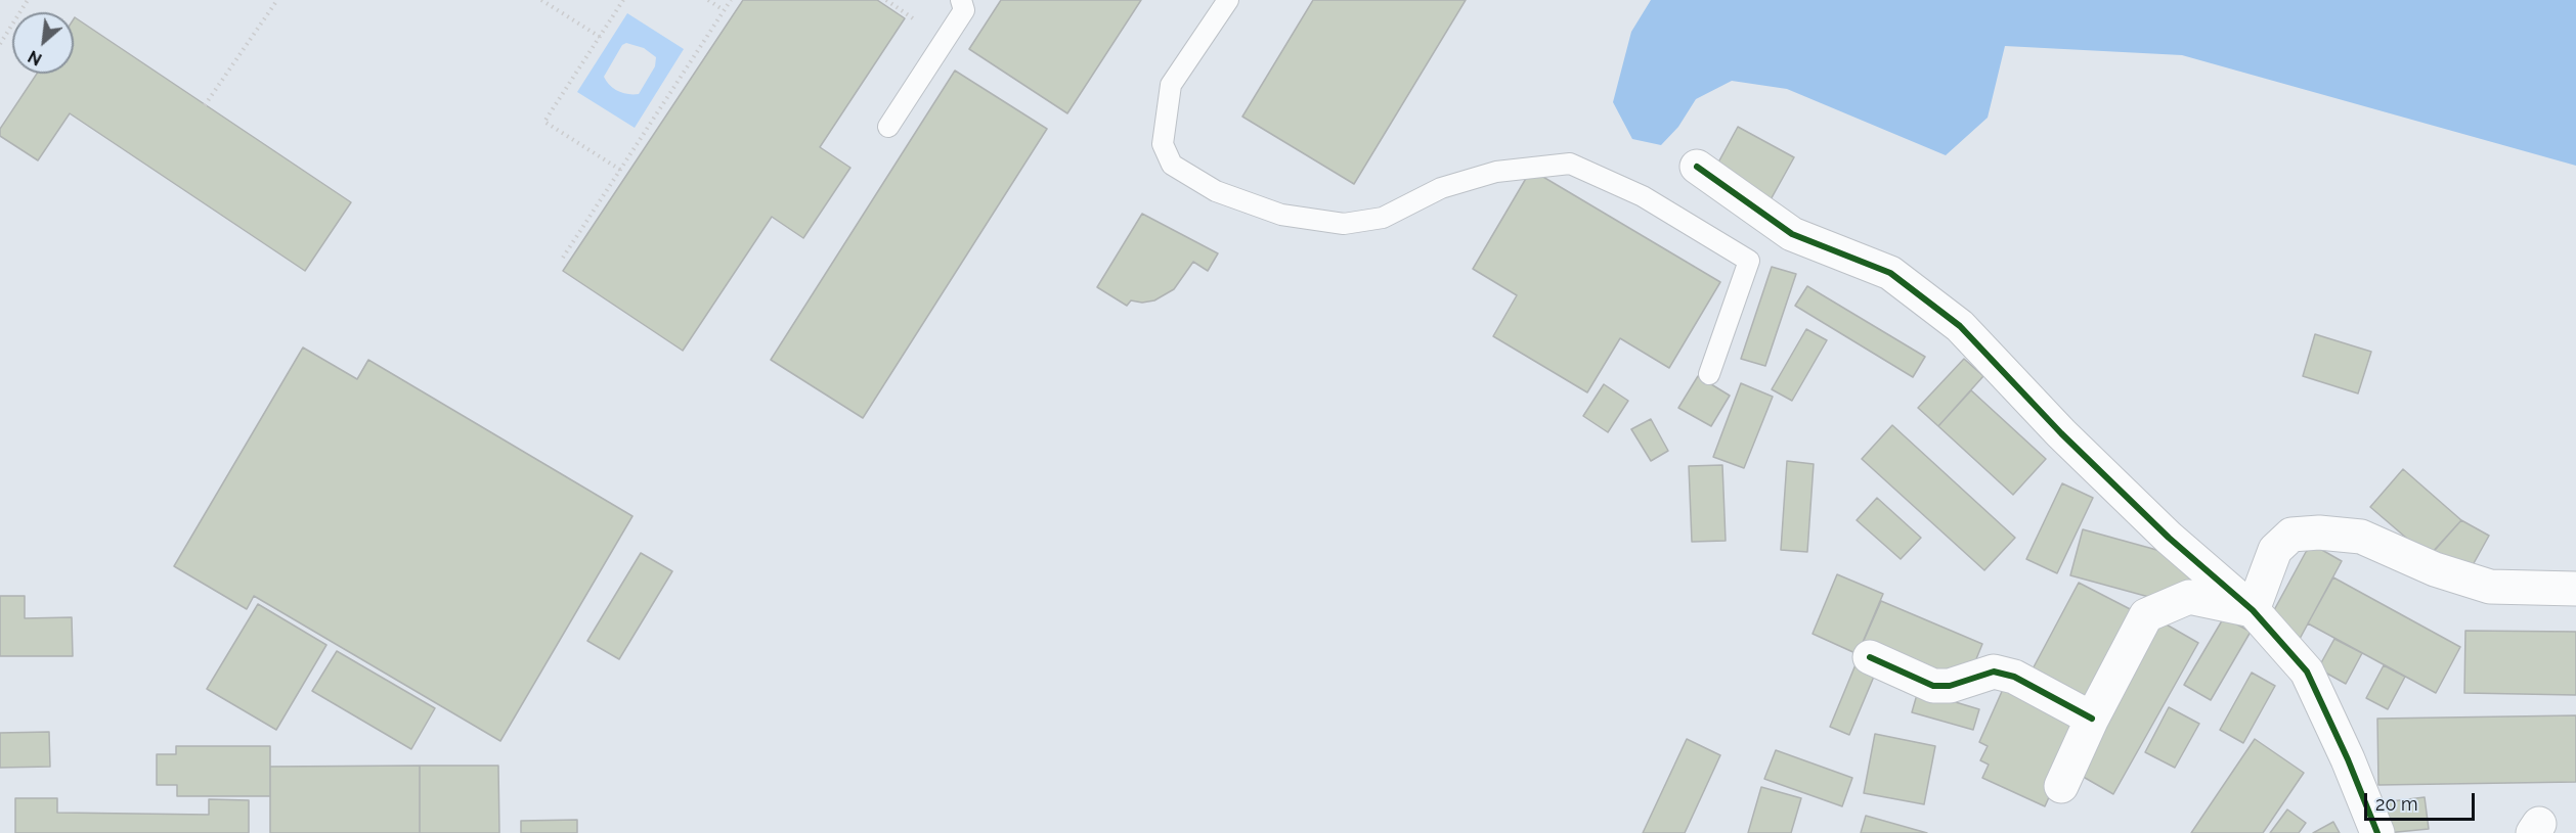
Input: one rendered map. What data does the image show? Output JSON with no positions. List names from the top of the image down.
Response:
{
  "scale_bar": "20 m",
  "north": "bottom left"
}
